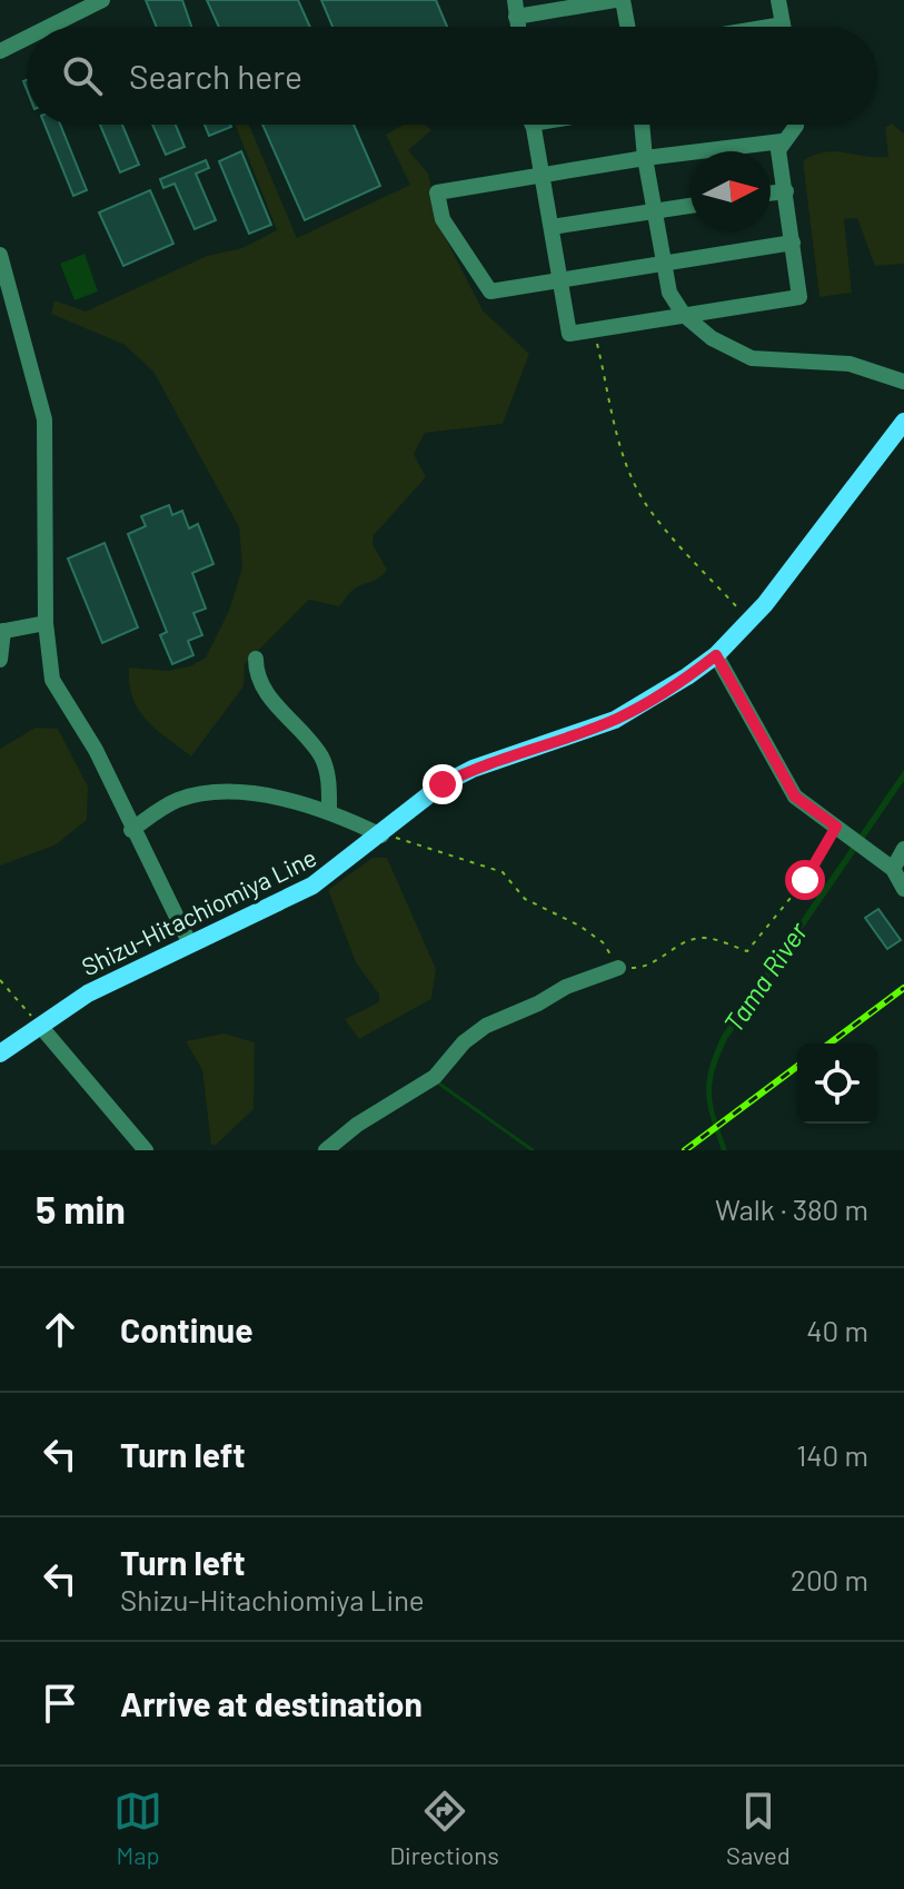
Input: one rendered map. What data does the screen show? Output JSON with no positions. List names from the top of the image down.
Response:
{
  "streets": {
    "main road": ["Shizu-Hitachiomiya Line"]
  },
  "water": ["Tama River"],
  "north": "right",
  "page": {
    "search": "Search here",
    "heading": ["5 min", "Walk · 380 m"],
    "list": [
      ["Continue", "40 m"],
      ["Turn left", "140 m"],
      ["Turn left", "Shizu-Hitachiomiya Line", "200 m"],
      "Arrive at destination"
    ],
    "nav": ["Map", "Directions", "Saved"]
  }
}
